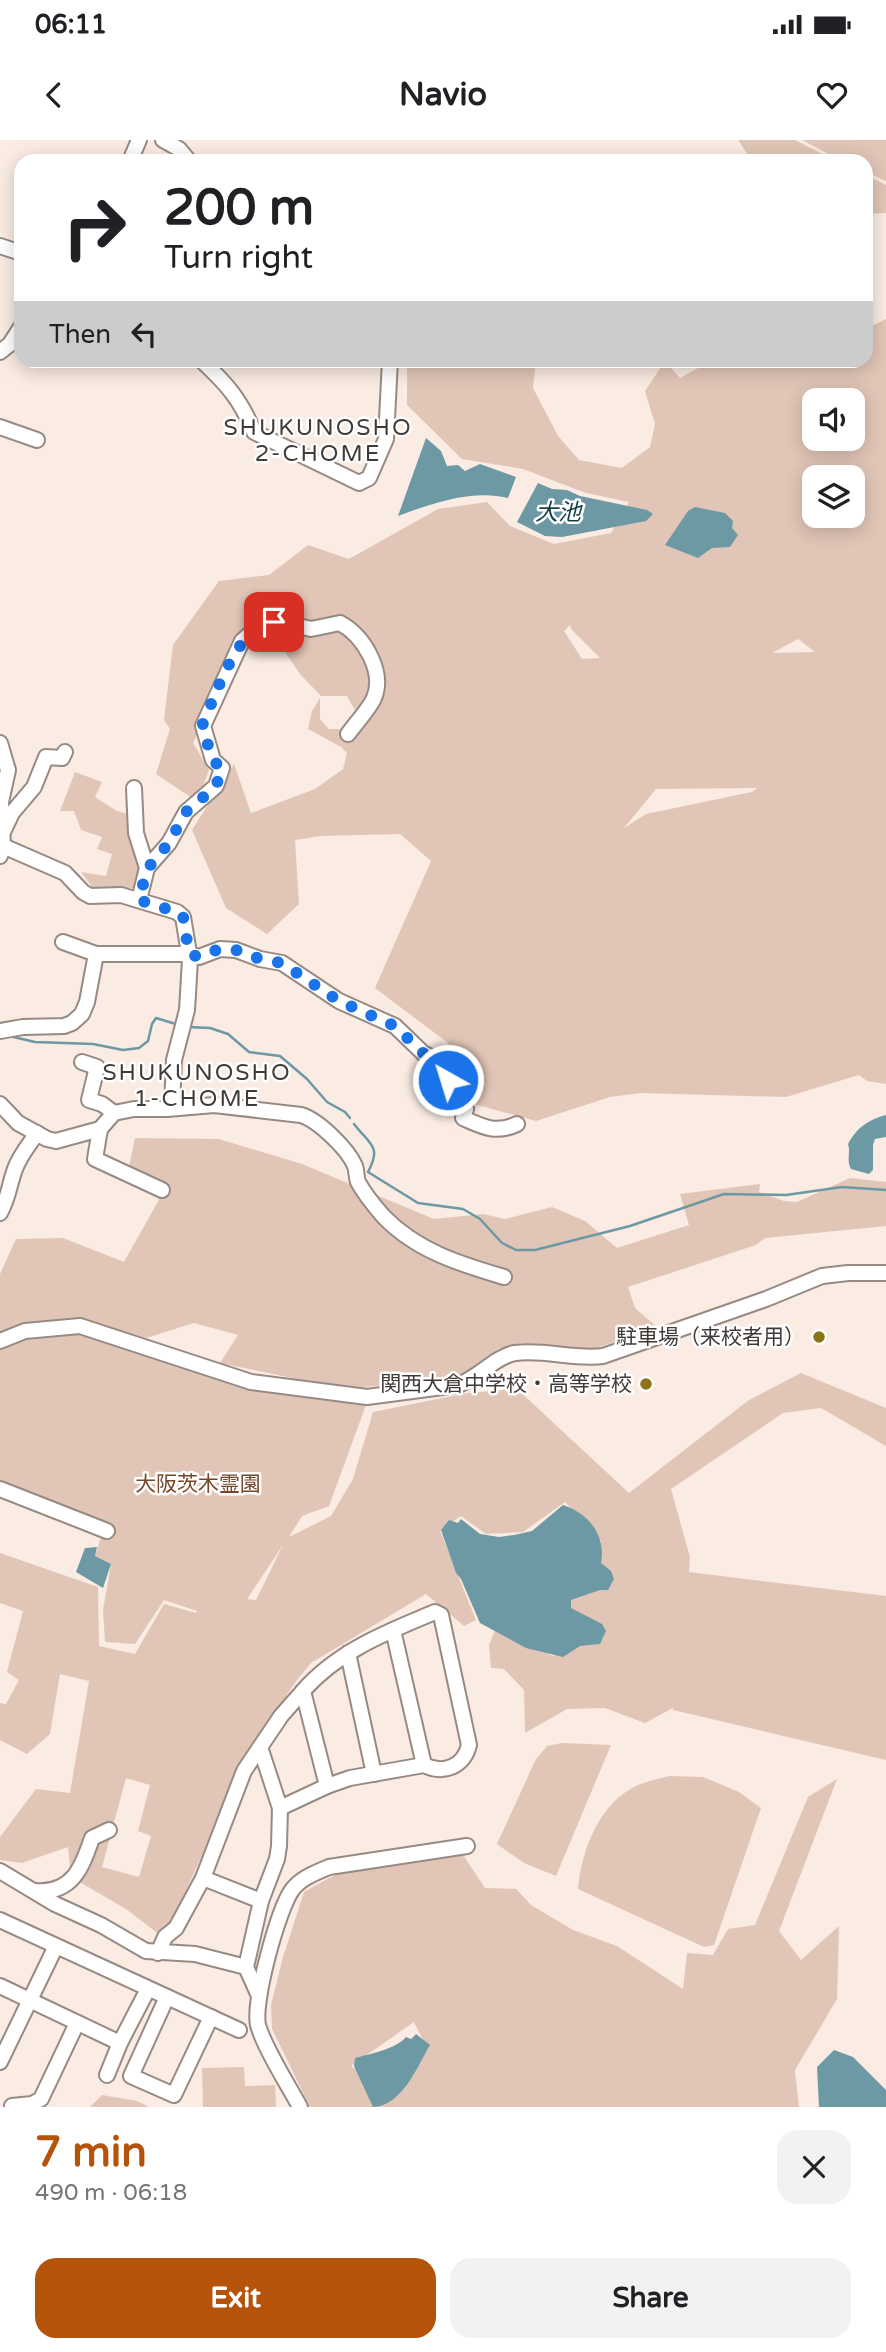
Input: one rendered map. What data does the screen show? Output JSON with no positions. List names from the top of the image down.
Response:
{
  "districts": ["SHUKUNOSHO 2-CHOME", "SHUKUNOSHO 1-CHOME"],
  "water": ["大池"],
  "parks": ["大阪茨木霊園"],
  "places": ["駐車場（来校者用）", "関西大倉中学校・高等学校"],
  "page": {
    "status": "06:11",
    "header": "Navio",
    "turn": ["200 m", "Turn right"],
    "then": "Then",
    "heading": ["7 min", "490 m · 06:18"],
    "buttons": ["Exit", "Share"]
  }
}
